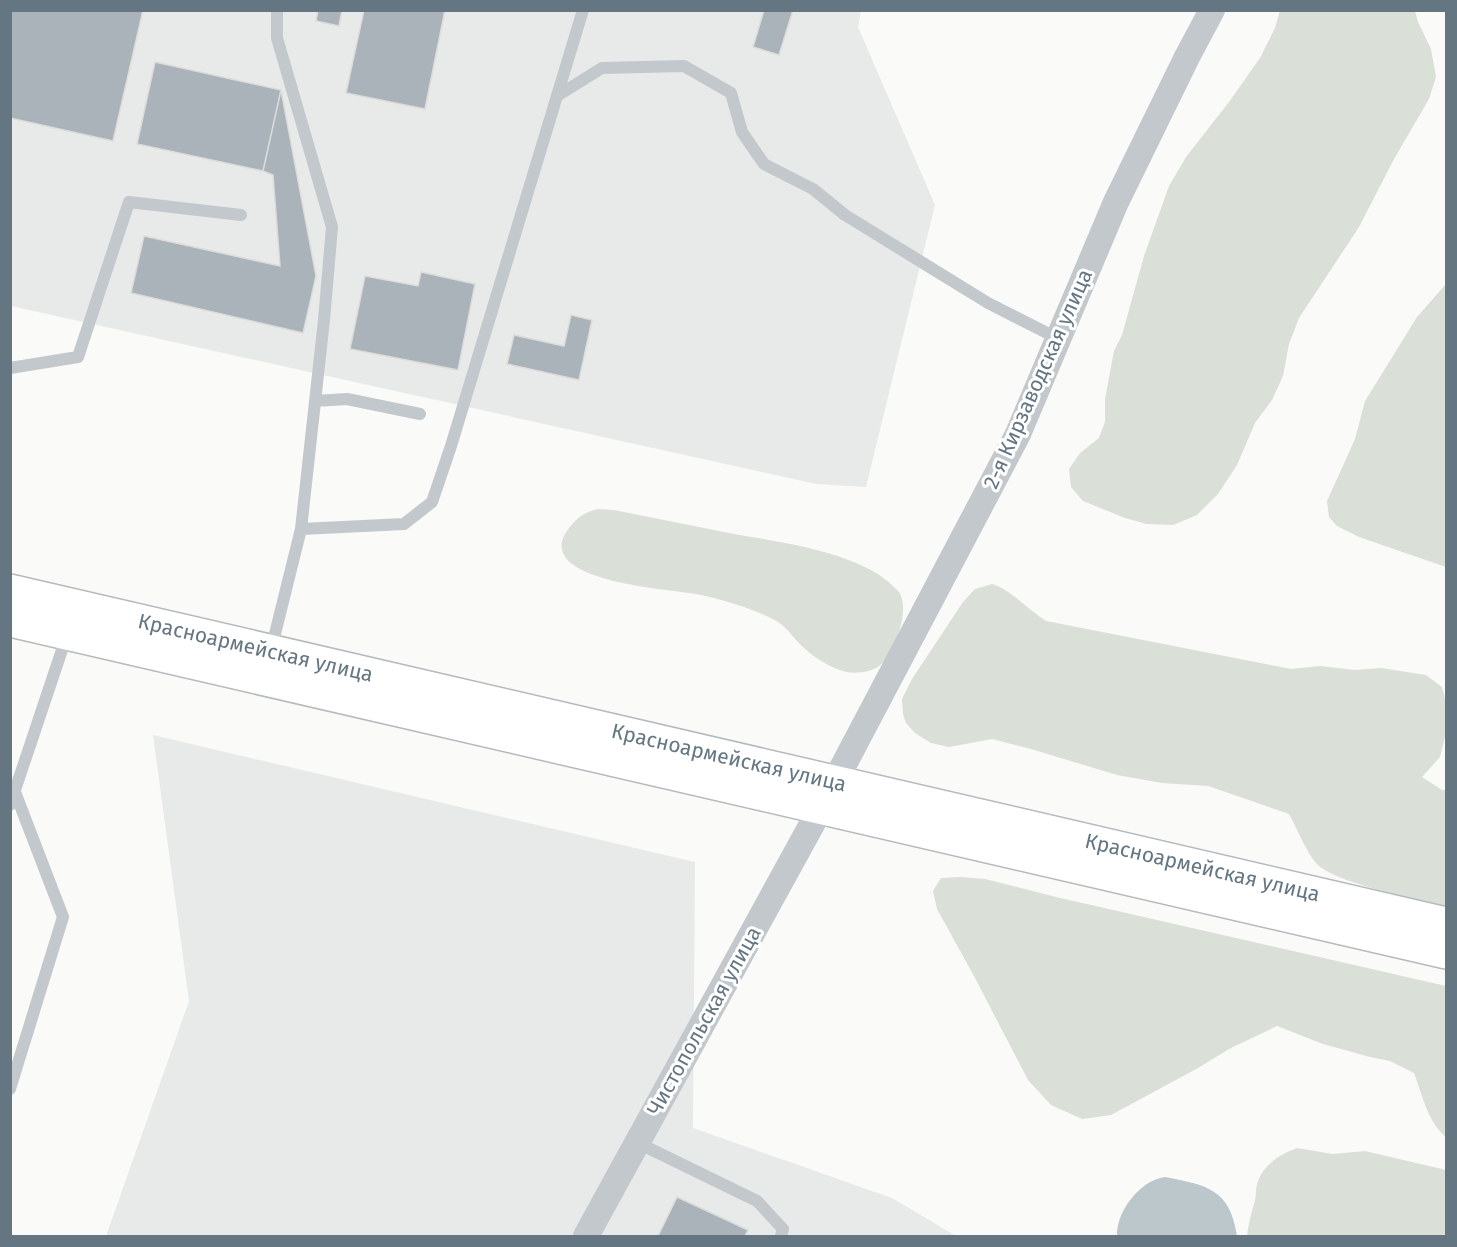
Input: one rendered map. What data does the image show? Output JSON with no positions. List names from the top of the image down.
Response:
{
  "streets": {
    "main road": ["Красноармейская улица"],
    "street": ["2-я Кирзаводская улица", "Чистопольская улица"]
  },
  "crossings": [
    ["2-я Кирзаводская улица", "Красноармейская улица"],
    ["2-я Кирзаводская улица", "Чистопольская улица"],
    ["Красноармейская улица", "Чистопольская улица"]
  ]
}
